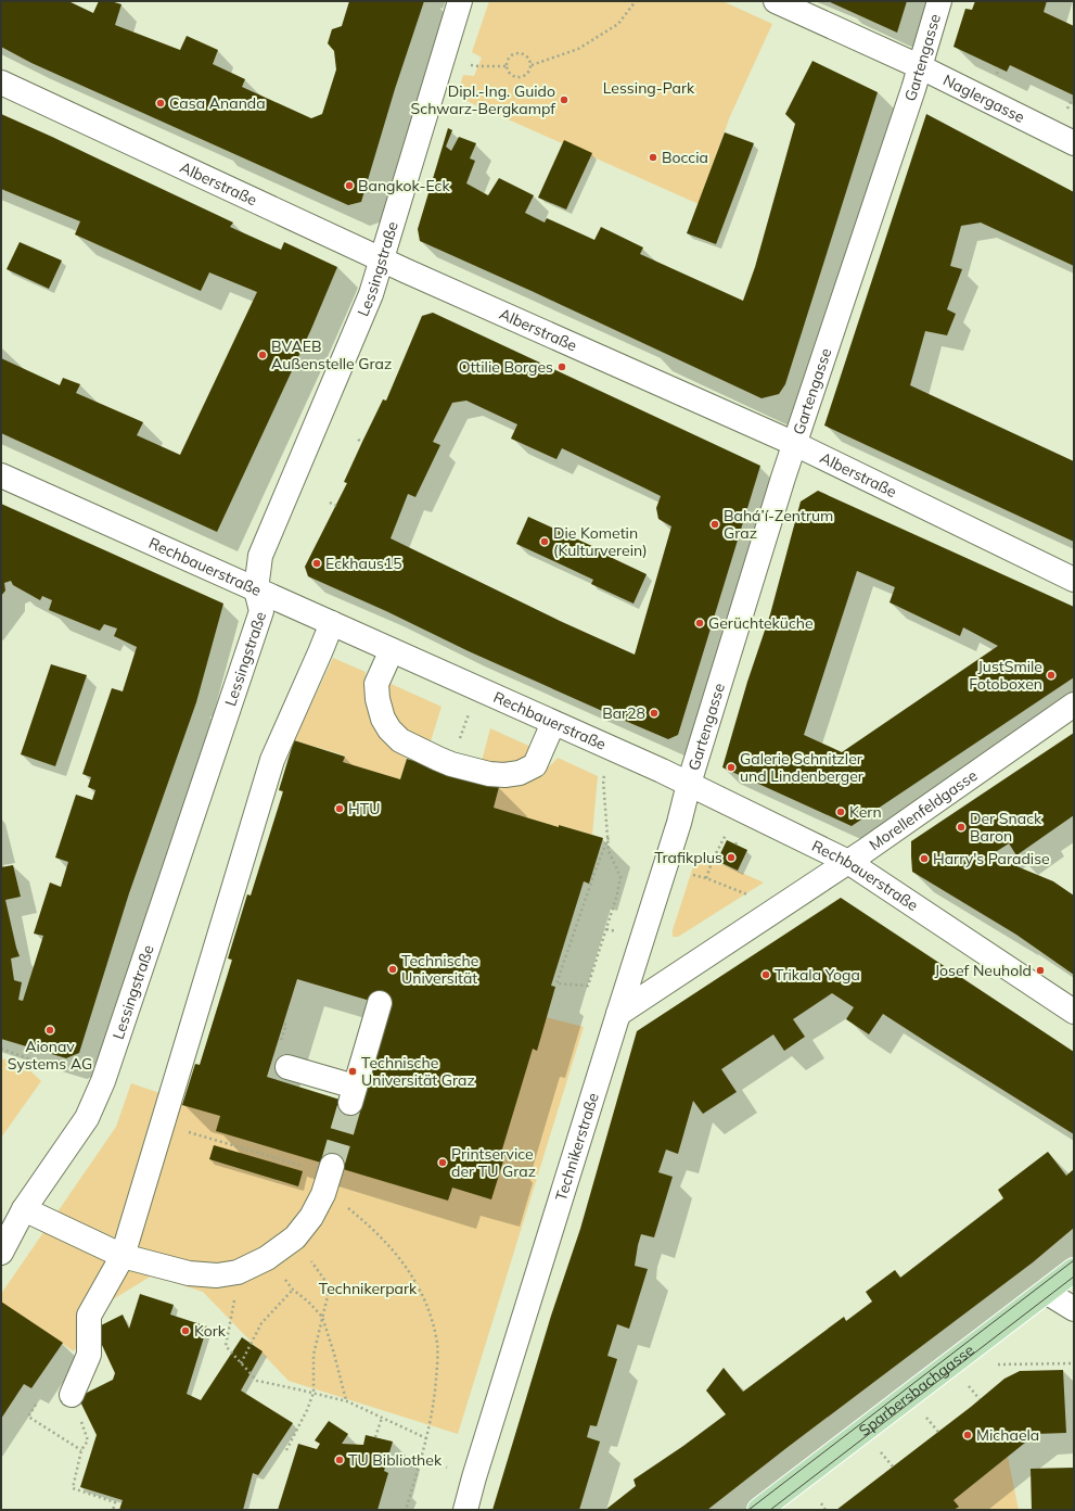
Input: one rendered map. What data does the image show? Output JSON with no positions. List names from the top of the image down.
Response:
{
  "streets": {
    "main road": ["Sparbersbachgasse"],
    "street": [
      "Gartengasse",
      "Naglergasse",
      "Alberstraße",
      "Lessingstraße",
      "Rechbauerstraße",
      "Morellenfeldgasse",
      "Technikerstraße"
    ]
  },
  "crossings": [
    ["Gartengasse", "Naglergasse"],
    ["Gartengasse", "Alberstraße"],
    ["Gartengasse", "Rechbauerstraße"],
    ["Gartengasse", "Technikerstraße"],
    ["Alberstraße", "Lessingstraße"],
    ["Lessingstraße", "Rechbauerstraße"],
    ["Rechbauerstraße", "Morellenfeldgasse"],
    ["Rechbauerstraße", "Technikerstraße"],
    ["Morellenfeldgasse", "Technikerstraße"]
  ],
  "parks": ["Lessing-Park", "Technikerpark"],
  "places": [
    "Dipl.-Ing. Guido Schwarz-Bergkampf",
    "Casa Ananda",
    "Boccia",
    "Bangkok-Eck",
    "BVAEB Außenstelle Graz",
    "Ottilie Borges",
    "Bahá’í-Zentrum Graz",
    "Die Kometin (Kulturverein)",
    "Eckhaus15",
    "Gerüchteküche",
    "JustSmile Fotoboxen",
    "Bar28",
    "Galerie Schnitzler und Lindenberger",
    "HTU",
    "Kern",
    "Der Snack Baron",
    "Trafikplus",
    "Harry's Paradise",
    "Technische Universität",
    "Josef Neuhold",
    "Trikala Yoga",
    "Aionav Systems AG",
    "Technische Universität Graz",
    "Printservice der TU Graz",
    "Kork",
    "Michaela",
    "TU Bibliothek"
  ]
}
